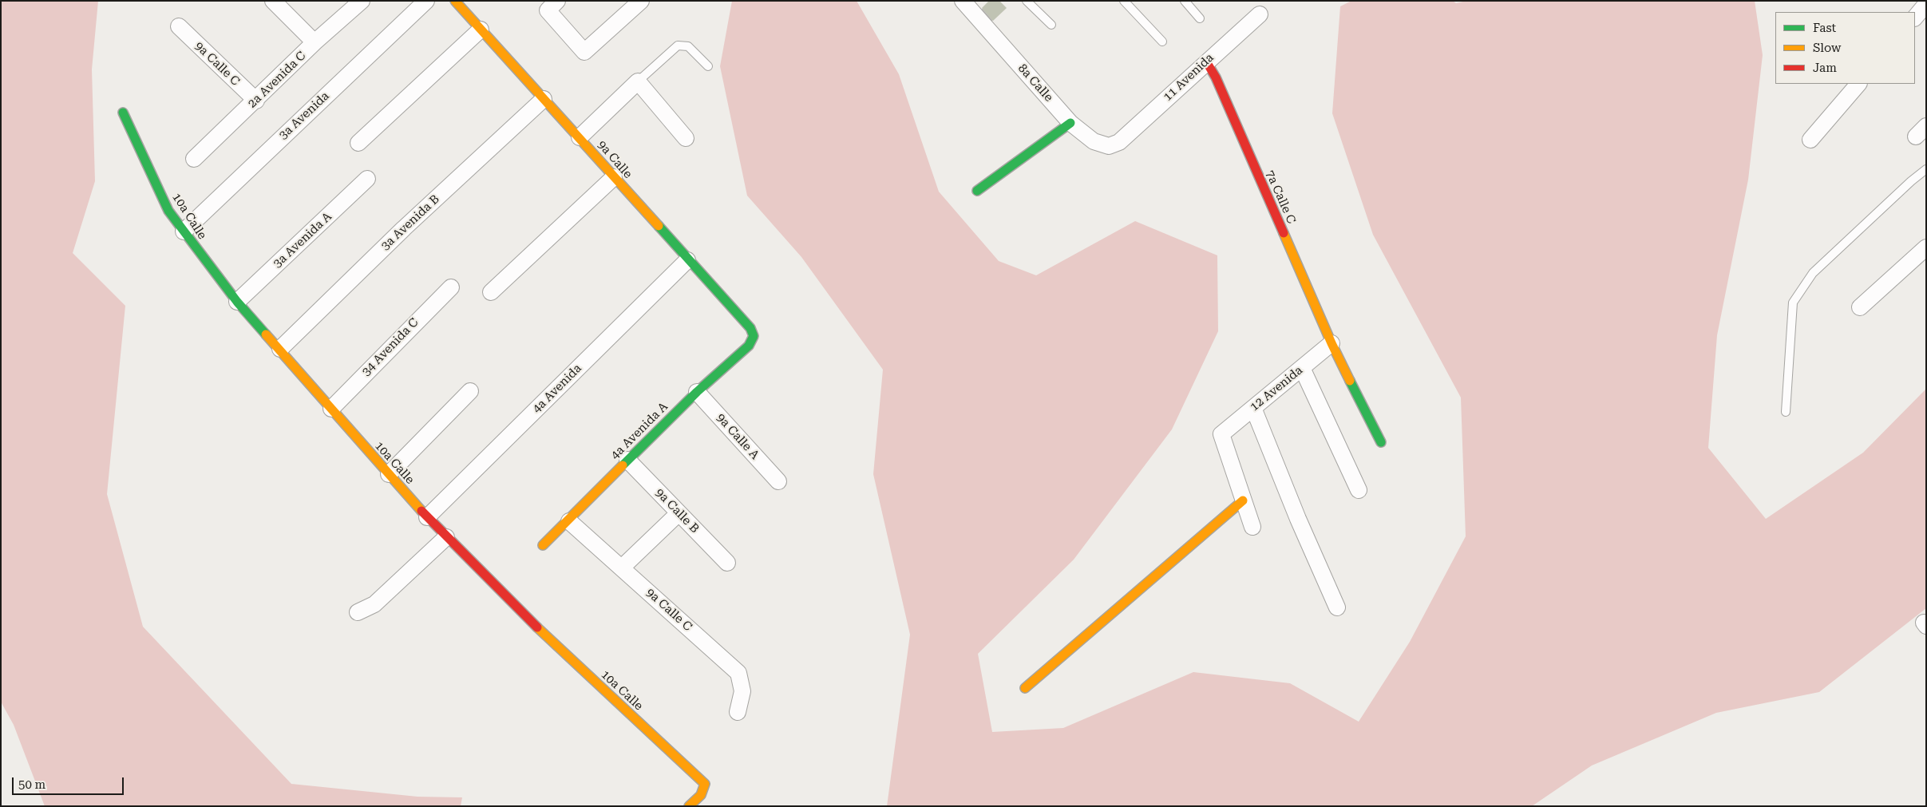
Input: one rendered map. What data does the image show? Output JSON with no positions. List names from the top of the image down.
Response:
{
  "streets": {
    "street": [
      "9a Calle C",
      "11 Avenida",
      "2a Avenida C",
      "8a Calle",
      "3a Avenida",
      "9a Calle",
      "7a Calle C",
      "10a Calle",
      "3a Avenida B",
      "3a Avenida A",
      "34 Avenida C",
      "4a Avenida",
      "12 Avenida",
      "4a Avenida A",
      "9a Calle A",
      "9a Calle B"
    ]
  },
  "crossings": [
    ["9a Calle C", "2a Avenida C"],
    ["9a Calle C", "4a Avenida A"],
    ["11 Avenida", "8a Calle"],
    ["11 Avenida", "7a Calle C"],
    ["3a Avenida", "10a Calle"],
    ["9a Calle", "3a Avenida B"],
    ["9a Calle", "4a Avenida"],
    ["9a Calle", "4a Avenida A"],
    ["7a Calle C", "12 Avenida"],
    ["10a Calle", "3a Avenida B"],
    ["10a Calle", "3a Avenida A"],
    ["10a Calle", "34 Avenida C"],
    ["10a Calle", "4a Avenida"],
    ["4a Avenida A", "9a Calle A"],
    ["4a Avenida A", "9a Calle B"]
  ],
  "legend": ["Fast", "Slow", "Jam"],
  "scale_bar": "50 m"
}
